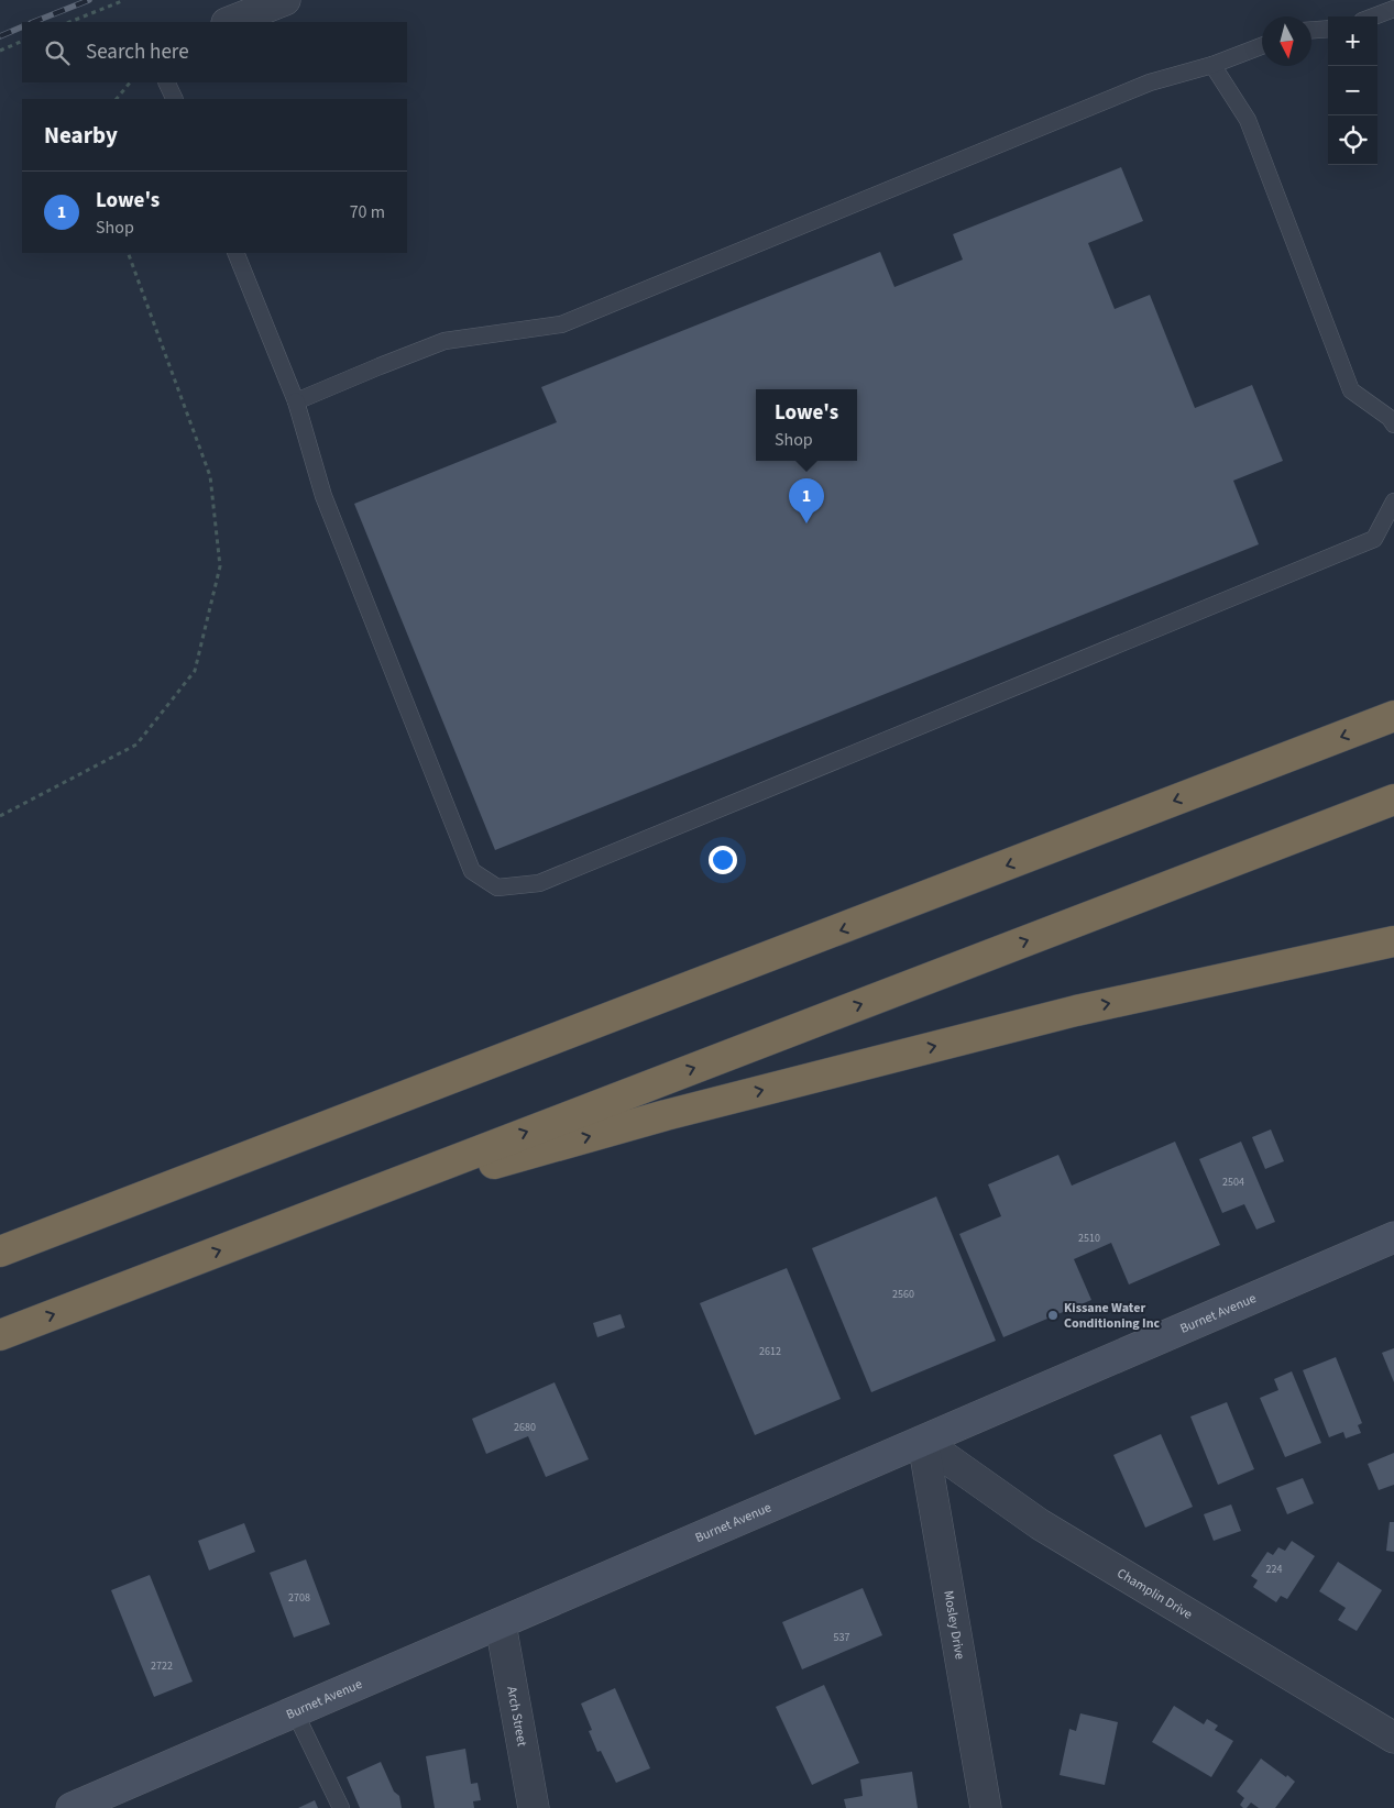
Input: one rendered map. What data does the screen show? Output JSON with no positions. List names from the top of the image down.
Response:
{
  "streets": {
    "street": [
      "Burnet Avenue",
      "Champlin Drive",
      "Mosley Drive",
      "Arch Street"
    ]
  },
  "crossings": [
    ["Burnet Avenue", "Champlin Drive"],
    ["Burnet Avenue", "Mosley Drive"],
    ["Burnet Avenue", "Arch Street"],
    ["Champlin Drive", "Mosley Drive"]
  ],
  "places": ["Kissane Water Conditioning Inc"],
  "house_numbers": [
    "2504",
    "2510",
    "2560",
    "2612",
    "2680",
    "224",
    "2708",
    "537",
    "2722"
  ],
  "north": "bottom",
  "page": {
    "map_buttons": ["+", "−"],
    "search": "Search here",
    "heading": "Nearby",
    "list": [
      {
        "mark": "1",
        "name": "Lowe's",
        "note": "Shop",
        "value": "70 m"
      }
    ],
    "popup": ["Lowe's", "Shop"],
    "pins": "1"
  }
}
